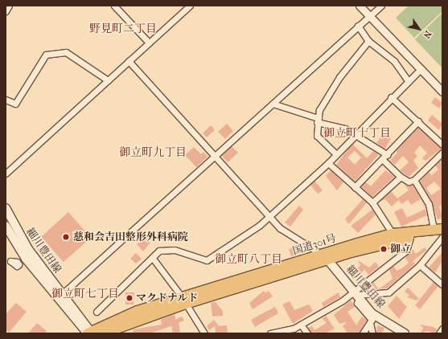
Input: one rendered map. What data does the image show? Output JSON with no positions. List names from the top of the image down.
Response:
{
  "streets": {
    "highway": ["国道301号"],
    "main road": ["細川豊田線"]
  },
  "crossings": [
    ["国道301号", "細川豊田線"]
  ],
  "districts": [
    "野見町二丁目",
    "御立町十丁目",
    "御立町九丁目",
    "御立町八丁目",
    "御立町七丁目"
  ],
  "places": ["慈和会吉田整形外科病院", "御立", "マクドナルド"],
  "north": "bottom right"
}
